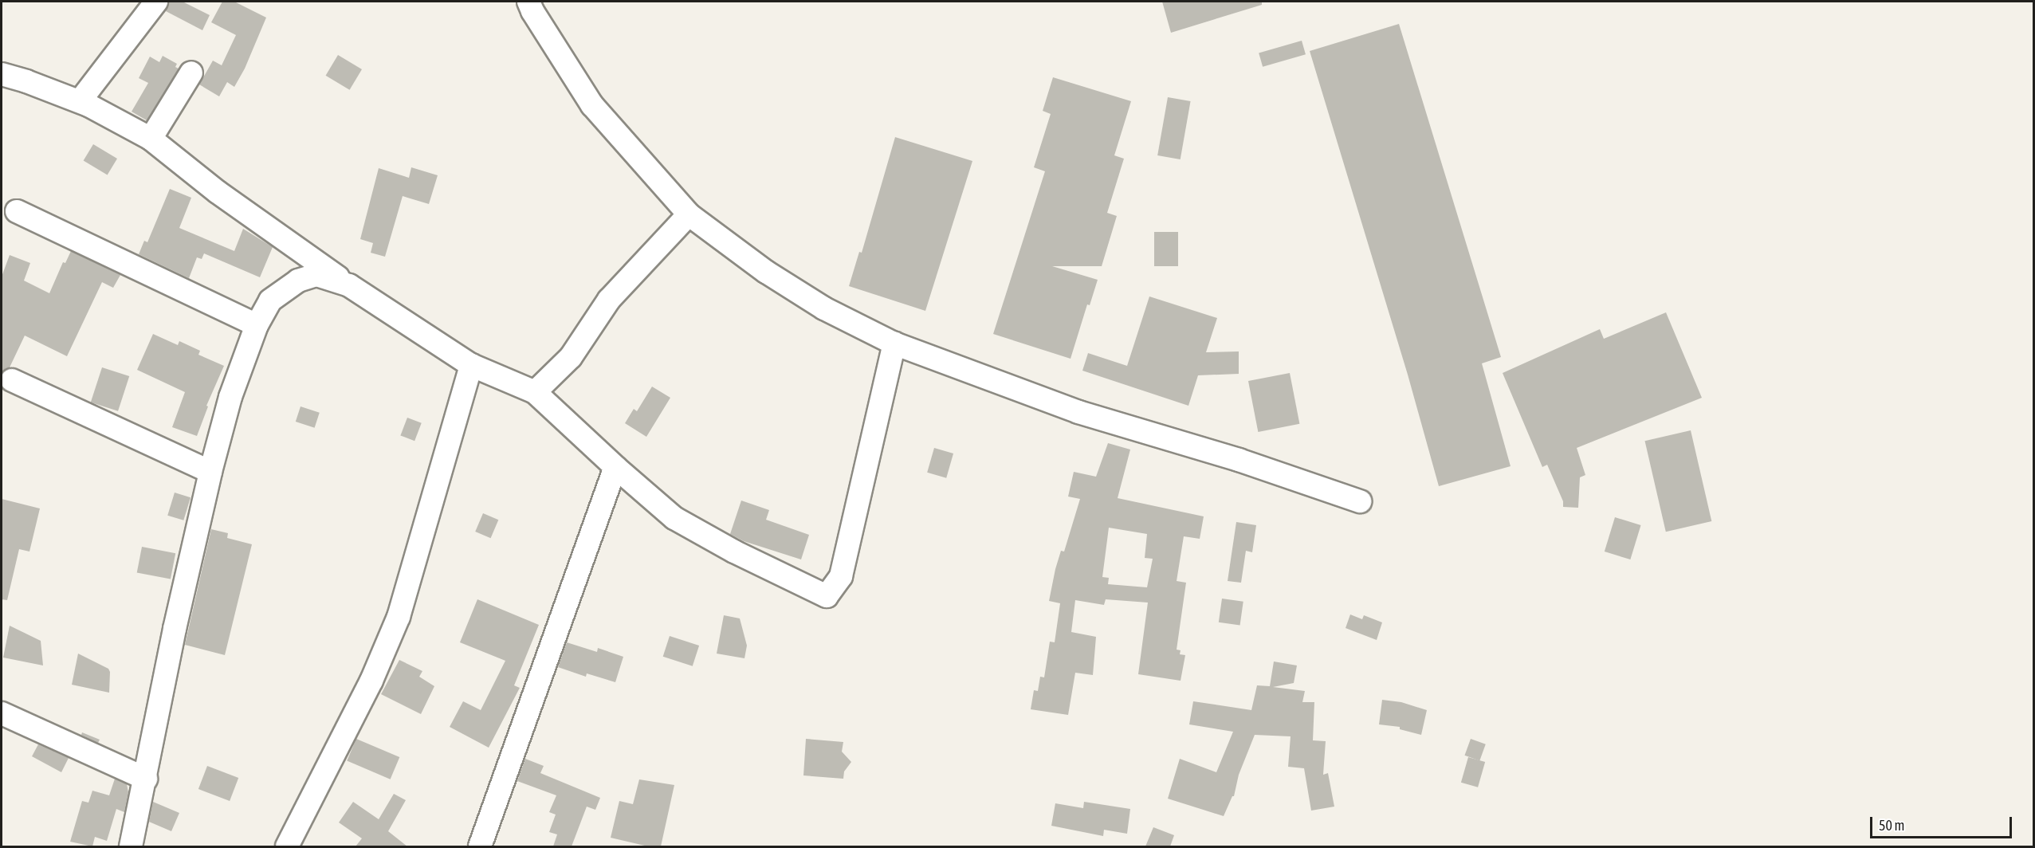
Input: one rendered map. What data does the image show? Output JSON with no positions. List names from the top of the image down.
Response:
{
  "scale_bar": "50 m"
}
